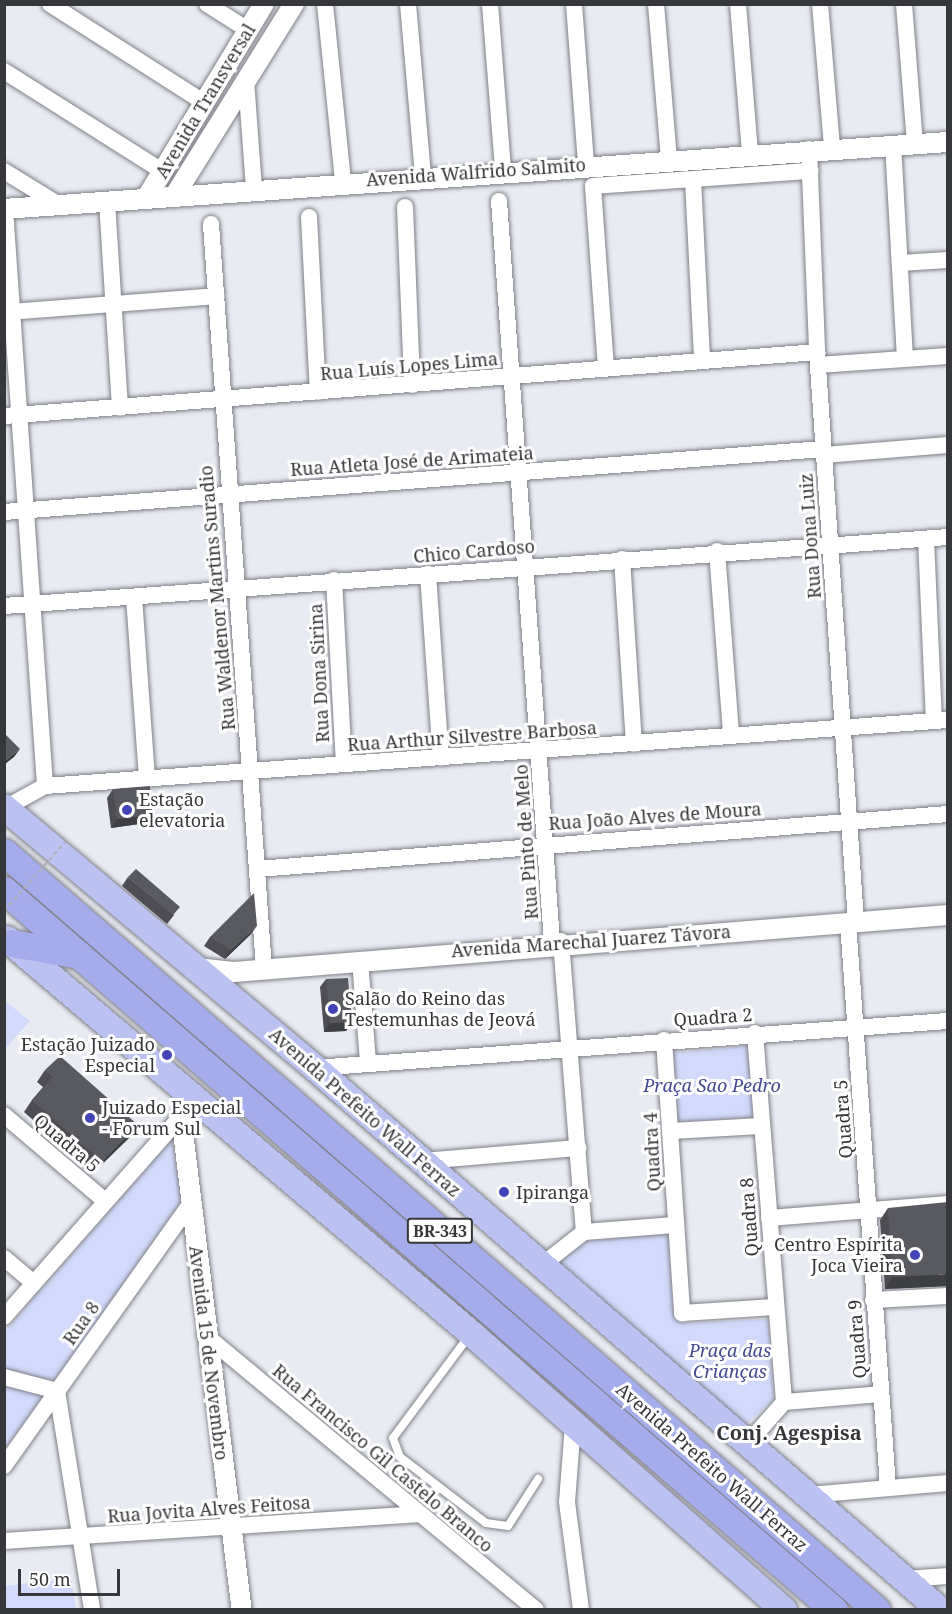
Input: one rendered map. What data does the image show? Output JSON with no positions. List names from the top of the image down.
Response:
{
  "streets": {
    "highway": ["Avenida Prefeito Wall Ferraz", "BR-343"],
    "street": [
      "Avenida Transversal",
      "Avenida Walfrido Salmito",
      "Rua Luís Lopes Lima",
      "Rua Atleta José de Arimateia",
      "Rua Dona Luiz",
      "Chico Cardoso",
      "Rua Waldenor Martins Suradio",
      "Rua Dona Sirina",
      "Rua Arthur Silvestre Barbosa",
      "Rua João Alves de Moura",
      "Rua Pinto de Melo",
      "Avenida Marechal Juarez Távora",
      "Quadra 2",
      "Quadra 5",
      "Quadra 4",
      "Quadra 8",
      "Rua 8",
      "Quadra 9",
      "Avenida 15 de Novembro",
      "Rua Francisco Gil Castelo Branco",
      "Rua Jovita Alves Feitosa"
    ]
  },
  "crossings": [
    ["Avenida Transversal", "Avenida Walfrido Salmito"],
    ["Avenida Walfrido Salmito", "Rua Dona Luiz"],
    ["Rua Luís Lopes Lima", "Rua Dona Luiz"],
    ["Rua Luís Lopes Lima", "Rua Waldenor Martins Suradio"],
    ["Rua Luís Lopes Lima", "Rua Pinto de Melo"],
    ["Rua Atleta José de Arimateia", "Rua Dona Luiz"],
    ["Rua Atleta José de Arimateia", "Rua Waldenor Martins Suradio"],
    ["Rua Atleta José de Arimateia", "Rua Pinto de Melo"],
    ["Rua Dona Luiz", "Chico Cardoso"],
    ["Rua Dona Luiz", "Rua Arthur Silvestre Barbosa"],
    ["Rua Dona Luiz", "Rua João Alves de Moura"],
    ["Rua Dona Luiz", "Avenida Marechal Juarez Távora"],
    ["Rua Dona Luiz", "Quadra 2"],
    ["Rua Dona Luiz", "Quadra 5"],
    ["Chico Cardoso", "Rua Waldenor Martins Suradio"],
    ["Chico Cardoso", "Rua Dona Sirina"],
    ["Chico Cardoso", "Rua Pinto de Melo"],
    ["Rua Waldenor Martins Suradio", "Rua Arthur Silvestre Barbosa"],
    ["Rua Waldenor Martins Suradio", "Rua João Alves de Moura"],
    ["Rua Waldenor Martins Suradio", "Avenida Marechal Juarez Távora"],
    ["Rua Dona Sirina", "Rua Arthur Silvestre Barbosa"],
    ["Rua Arthur Silvestre Barbosa", "Rua Pinto de Melo"],
    ["Rua Arthur Silvestre Barbosa", "Avenida Prefeito Wall Ferraz"],
    ["Rua João Alves de Moura", "Rua Pinto de Melo"],
    ["Rua Pinto de Melo", "Avenida Marechal Juarez Távora"],
    ["Rua Pinto de Melo", "Quadra 2"],
    ["Avenida Marechal Juarez Távora", "Avenida Prefeito Wall Ferraz"],
    ["Quadra 2", "Avenida Prefeito Wall Ferraz"],
    ["Quadra 2", "Quadra 5"],
    ["Quadra 2", "Quadra 4"],
    ["Quadra 2", "Quadra 8"],
    ["Quadra 5", "Quadra 9"],
    ["Quadra 4", "Quadra 8"],
    ["Rua 8", "Avenida 15 de Novembro"],
    ["Avenida 15 de Novembro", "Rua Francisco Gil Castelo Branco"],
    ["Avenida 15 de Novembro", "Rua Jovita Alves Feitosa"],
    ["Rua Francisco Gil Castelo Branco", "Rua Jovita Alves Feitosa"]
  ],
  "districts": ["Conj. Agespisa"],
  "parks": ["Praça Sao Pedro", "Praça das Crianças"],
  "places": [
    "Estação elevatoria",
    "Salão do Reino das Testemunhas de Jeová",
    "Estação Juizado Especial",
    "Juizado Especial - Forum Sul",
    "Ipiranga",
    "Centro Espírita Joca Vieira"
  ],
  "scale_bar": "50 m"
}
